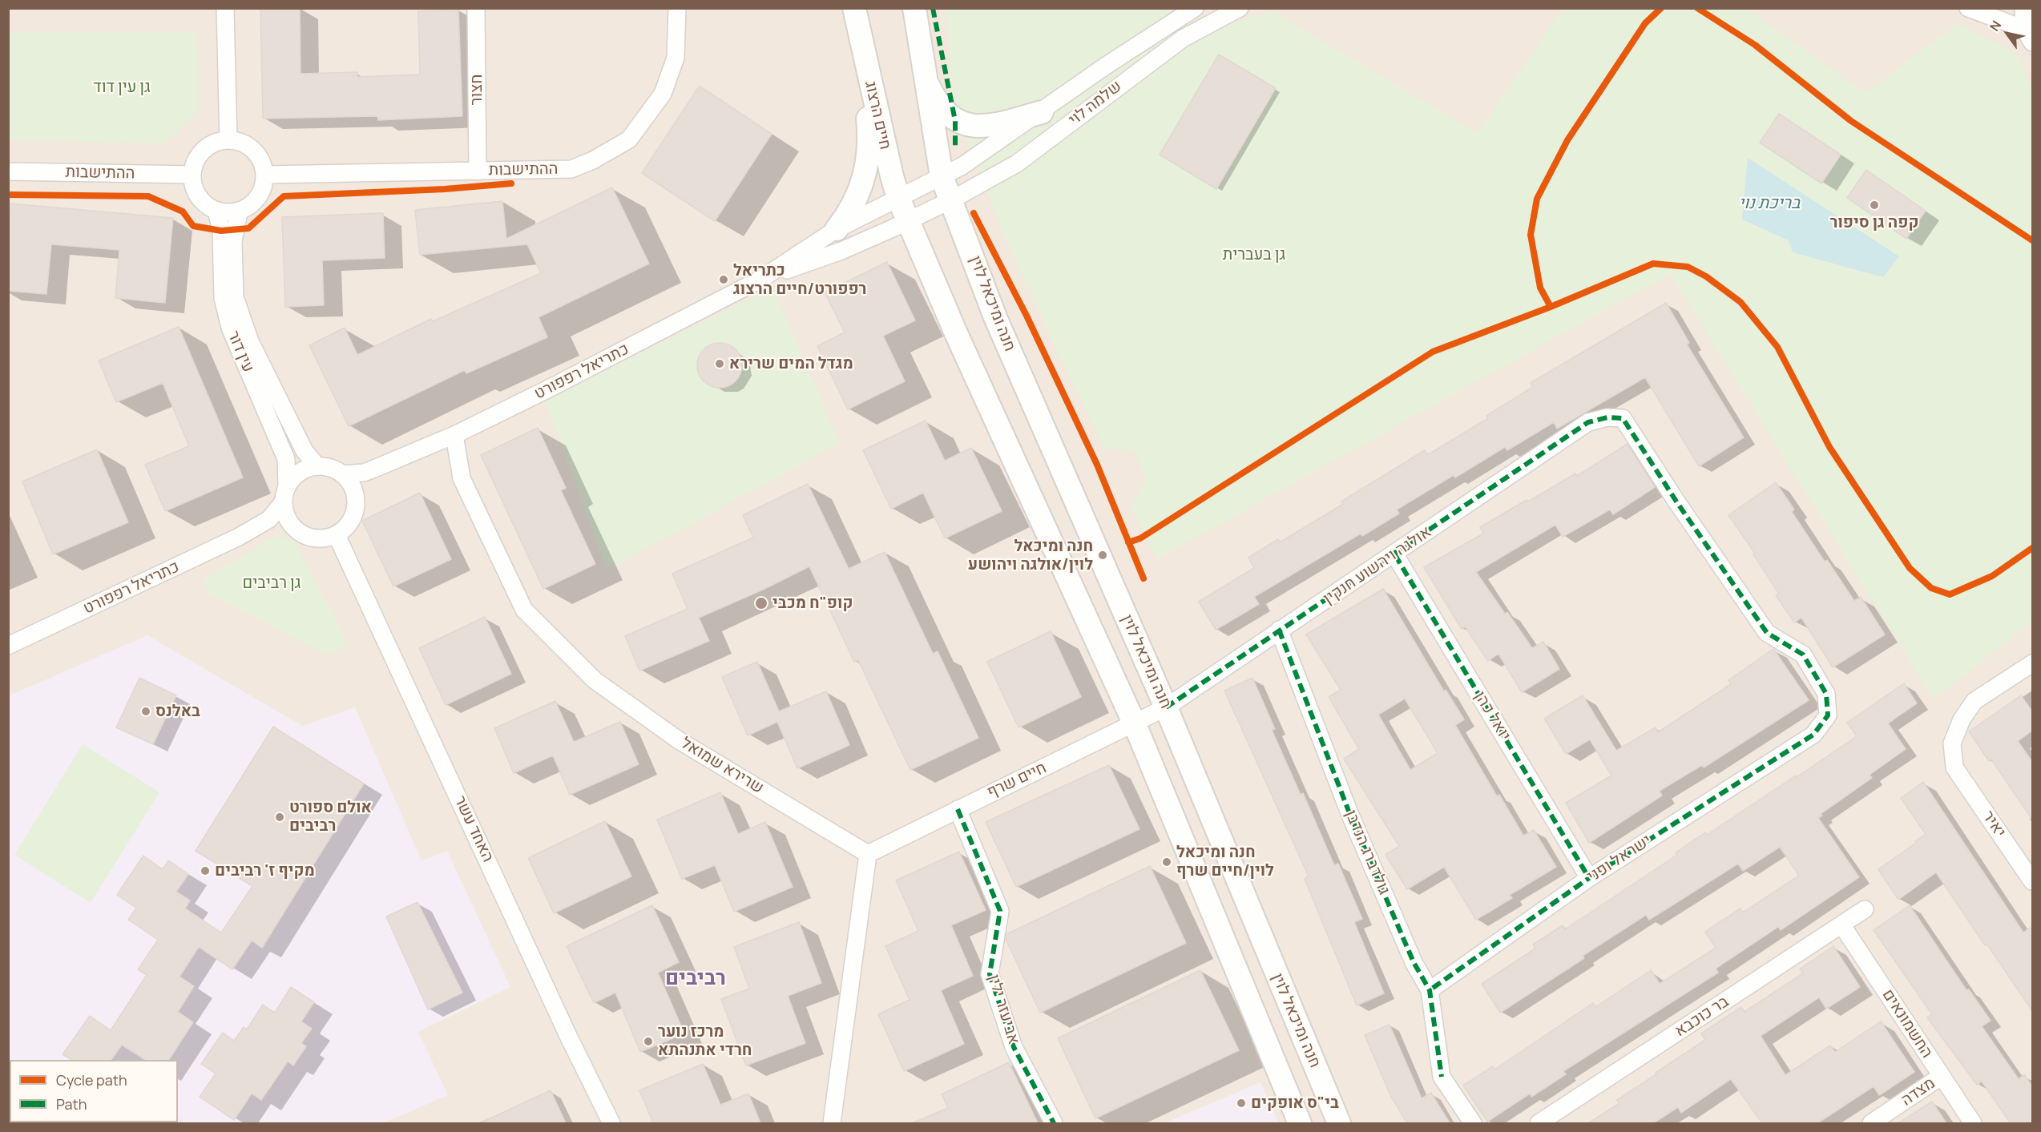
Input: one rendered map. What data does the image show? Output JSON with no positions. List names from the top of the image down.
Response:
{
  "streets": {
    "main road": ["חיים הרצוג", "חנה ומיכאל לוין"],
    "street": [
      "חצור",
      "שלמה לוי",
      "ההתישבות",
      "עין דור",
      "כתריאל רפפורט",
      "אולגה ויהשוע חנקין",
      "יואל כהן",
      "שרירא שמואל",
      "חיים שרף",
      "יאיר",
      "האחד עשר",
      "גולדברג הנדבן",
      "ישראל ופני",
      "אביעזר ילין",
      "בר כוכבא",
      "החשמונאים",
      "מצדה"
    ]
  },
  "crossings": [
    ["חצור", "ההתישבות"],
    ["שלמה לוי", "חנה ומיכאל לוין"],
    ["שלמה לוי", "כתריאל רפפורט"],
    ["חיים הרצוג", "כתריאל רפפורט"],
    ["ההתישבות", "עין דור"],
    ["חנה ומיכאל לוין", "כתריאל רפפורט"],
    ["חנה ומיכאל לוין", "אולגה ויהשוע חנקין"],
    ["חנה ומיכאל לוין", "חיים שרף"],
    ["עין דור", "כתריאל רפפורט"],
    ["עין דור", "האחד עשר"],
    ["כתריאל רפפורט", "שרירא שמואל"],
    ["כתריאל רפפורט", "האחד עשר"],
    ["אולגה ויהשוע חנקין", "יואל כהן"],
    ["אולגה ויהשוע חנקין", "חיים שרף"],
    ["אולגה ויהשוע חנקין", "גולדברג הנדבן"],
    ["אולגה ויהשוע חנקין", "ישראל ופני"],
    ["יואל כהן", "ישראל ופני"],
    ["שרירא שמואל", "חיים שרף"],
    ["חיים שרף", "אביעזר ילין"],
    ["גולדברג הנדבן", "ישראל ופני"],
    ["בר כוכבא", "החשמונאים"],
    ["החשמונאים", "מצדה"]
  ],
  "districts": ["רביבים"],
  "water": ["בריכת נוי"],
  "parks": ["גן עין דוד", "גן בעברית", "גן רביבים"],
  "places": [
    "קפה גן סיפור",
    "כתריאל רפפורט/חיים הרצוג",
    "מגדל המים שרירא",
    "חנה ומיכאל לוין/אולגה ויהושע",
    "קופ\"ח מכבי",
    "באלנס",
    "אולם ספורט רביבים",
    "חנה ומיכאל לוין/חיים שרף",
    "מקיף ז' רביבים",
    "מרכז נוער חרדי אתנהתא",
    "בי\"ס אופקים"
  ],
  "legend": ["Cycle path", "Path"],
  "north": "top left"
}
